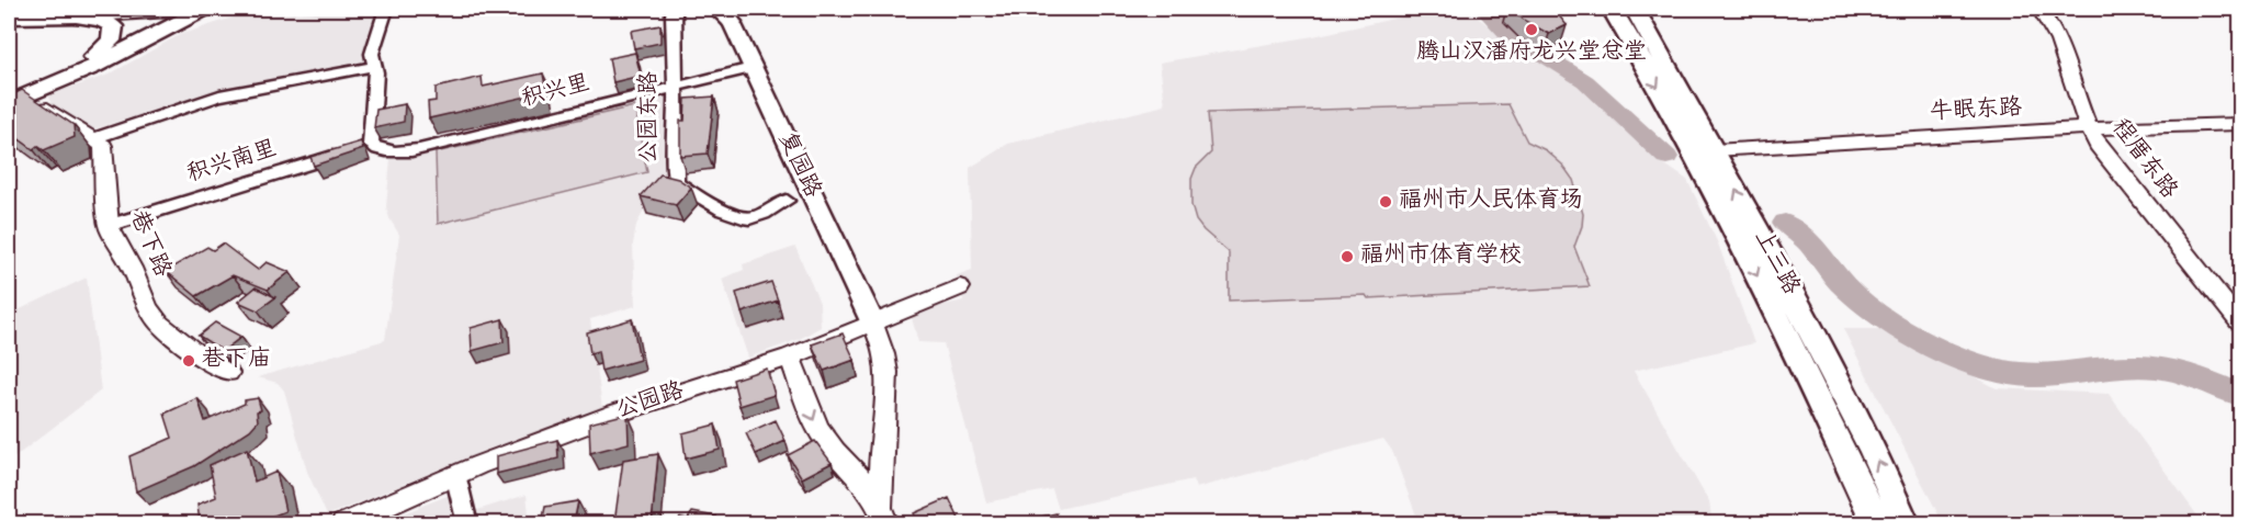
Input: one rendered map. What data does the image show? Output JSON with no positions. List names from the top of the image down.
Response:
{
  "streets": {
    "main road": ["复园路", "上三路"],
    "street": [
      "积兴里",
      "牛眠东路",
      "公园东路",
      "程厝东路",
      "积兴南里",
      "巷下路",
      "公园路"
    ]
  },
  "crossings": [
    ["积兴里", "公园东路"],
    ["积兴里", "积兴南里"],
    ["积兴里", "复园路"],
    ["牛眠东路", "程厝东路"],
    ["牛眠东路", "上三路"],
    ["积兴南里", "巷下路"],
    ["复园路", "公园路"]
  ],
  "places": [
    "腾山汉潘府龙兴堂总堂",
    "福州市人民体育场",
    "福州市体育学校",
    "巷下庙"
  ]
}
